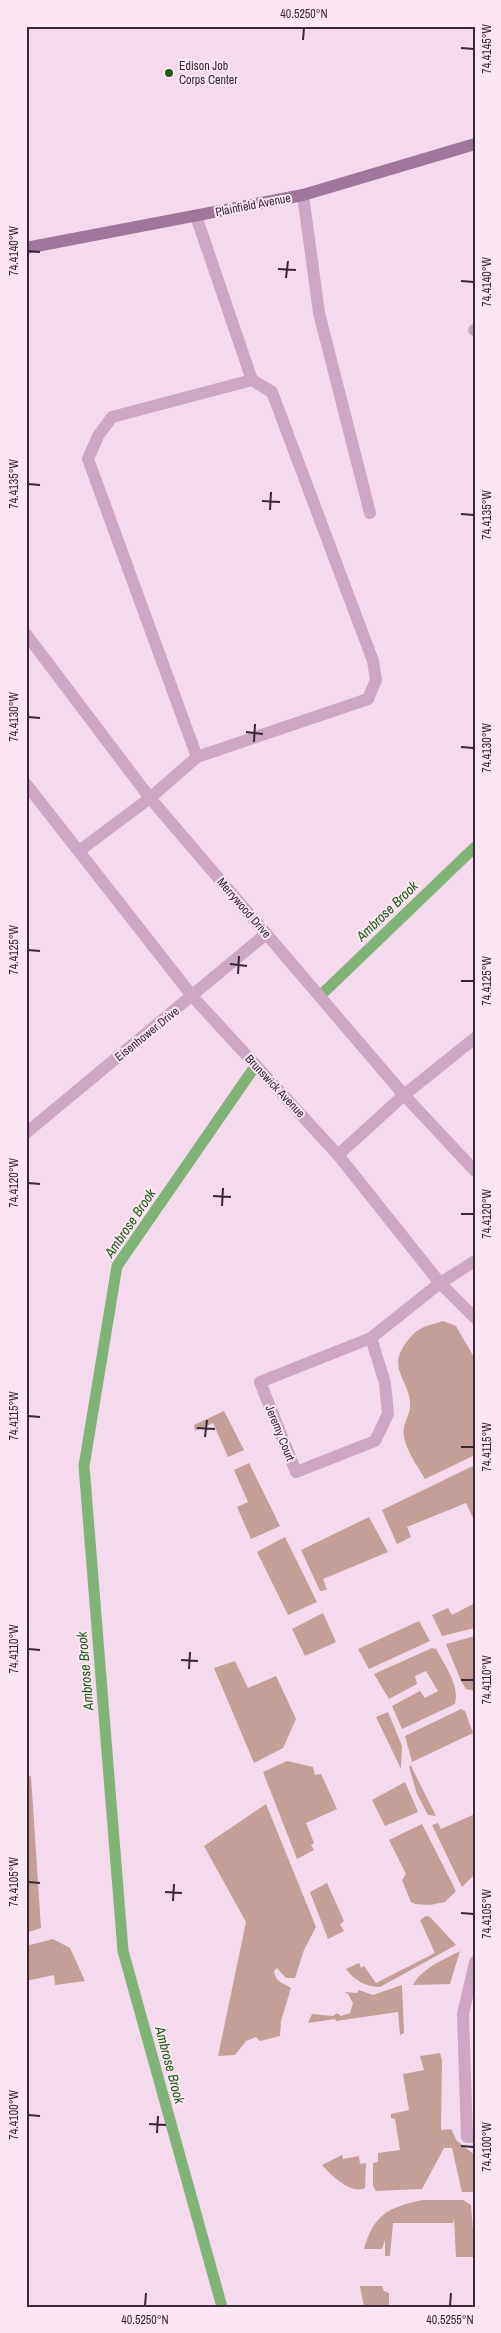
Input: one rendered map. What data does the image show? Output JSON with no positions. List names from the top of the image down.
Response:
{
  "streets": {
    "main road": ["Plainfield Avenue"],
    "street": [
      "Merrywood Drive",
      "Eisenhower Drive",
      "Brunswick Avenue",
      "Jeremy Court"
    ]
  },
  "crossings": [
    ["Merrywood Drive", "Eisenhower Drive"],
    ["Eisenhower Drive", "Brunswick Avenue"],
    ["Brunswick Avenue", "Jeremy Court"]
  ],
  "water": ["Ambrose Brook"],
  "places": ["Edison Job Corps Center"],
  "coordinates": [
    "40.5250°N",
    "74.4145°W",
    "74.4140°W",
    "74.4135°W",
    "74.4130°W",
    "74.4125°W",
    "74.4120°W",
    "74.4115°W",
    "74.4110°W",
    "74.4105°W",
    "74.4100°W",
    "40.5255°N"
  ]
}
